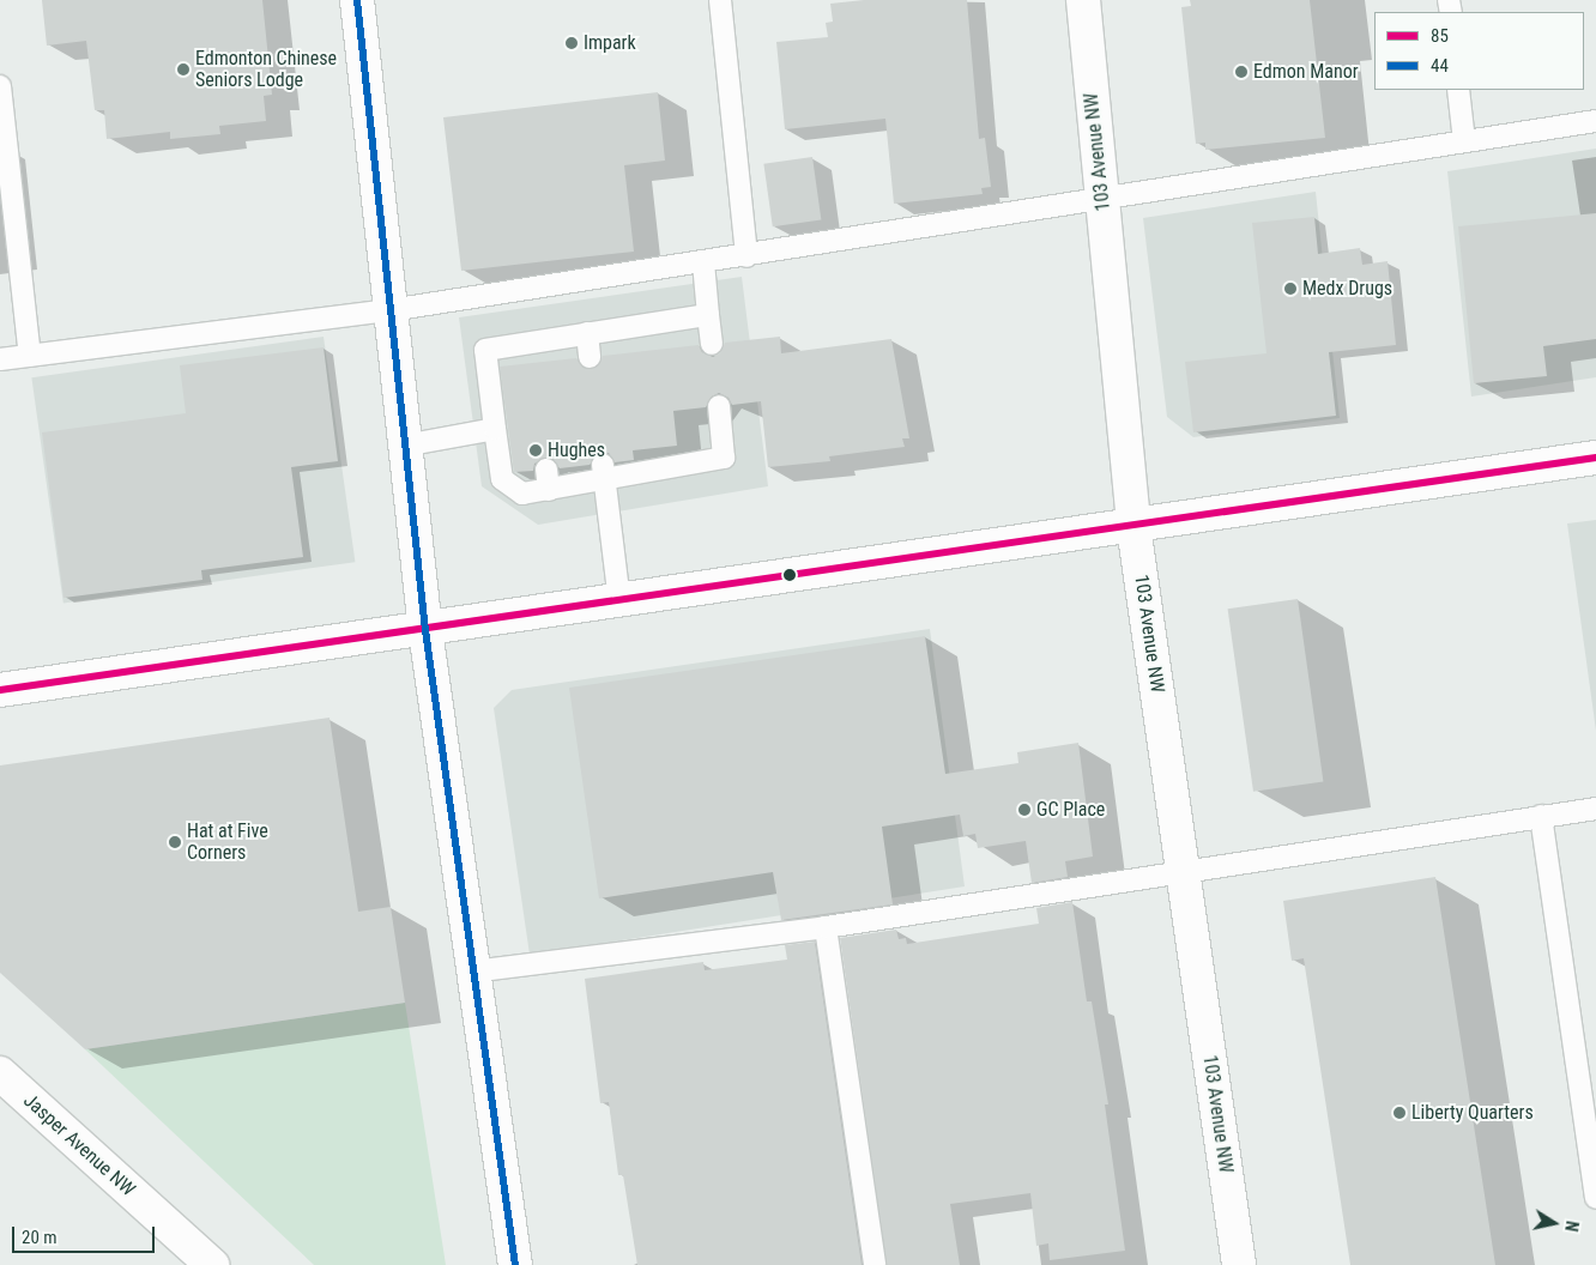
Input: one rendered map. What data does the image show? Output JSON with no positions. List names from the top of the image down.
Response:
{
  "streets": {
    "street": ["103 Avenue NW", "Jasper Avenue NW"]
  },
  "places": [
    "Impark",
    "Edmonton Chinese Seniors Lodge",
    "Edmon Manor",
    "Medx Drugs",
    "Hughes",
    "GC Place",
    "Hat at Five Corners",
    "Liberty Quarters"
  ],
  "lines": ["transit line 44", "transit line 85"],
  "legend": ["85", "44"],
  "scale_bar": "20 m",
  "north": "right"
}
